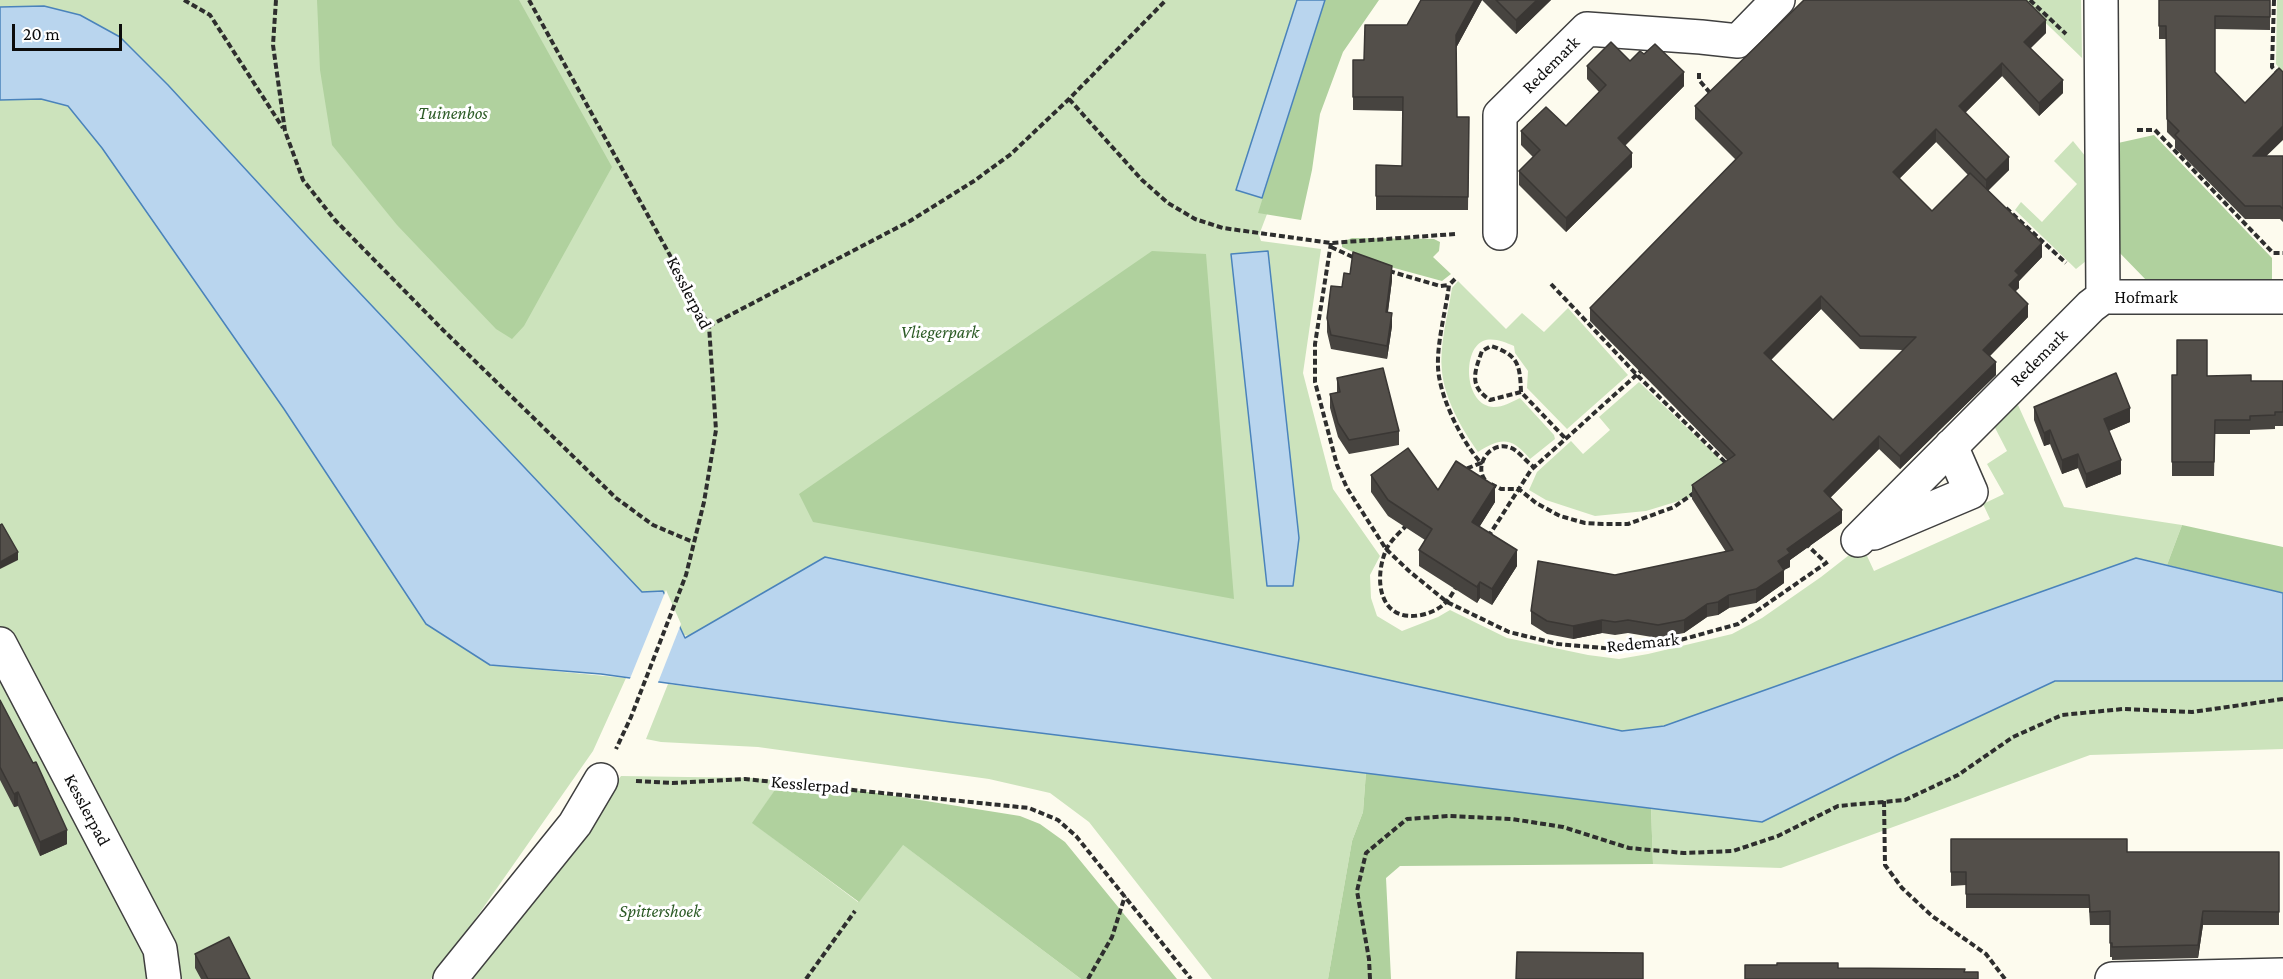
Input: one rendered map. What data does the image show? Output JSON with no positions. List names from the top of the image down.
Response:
{
  "streets": {
    "street": ["Redemark", "Kesslerpad", "Hofmark"]
  },
  "crossings": [
    ["Redemark", "Hofmark"]
  ],
  "parks": ["Tuinenbos", "Vliegerpark", "Spittershoek"],
  "scale_bar": "20 m"
}
